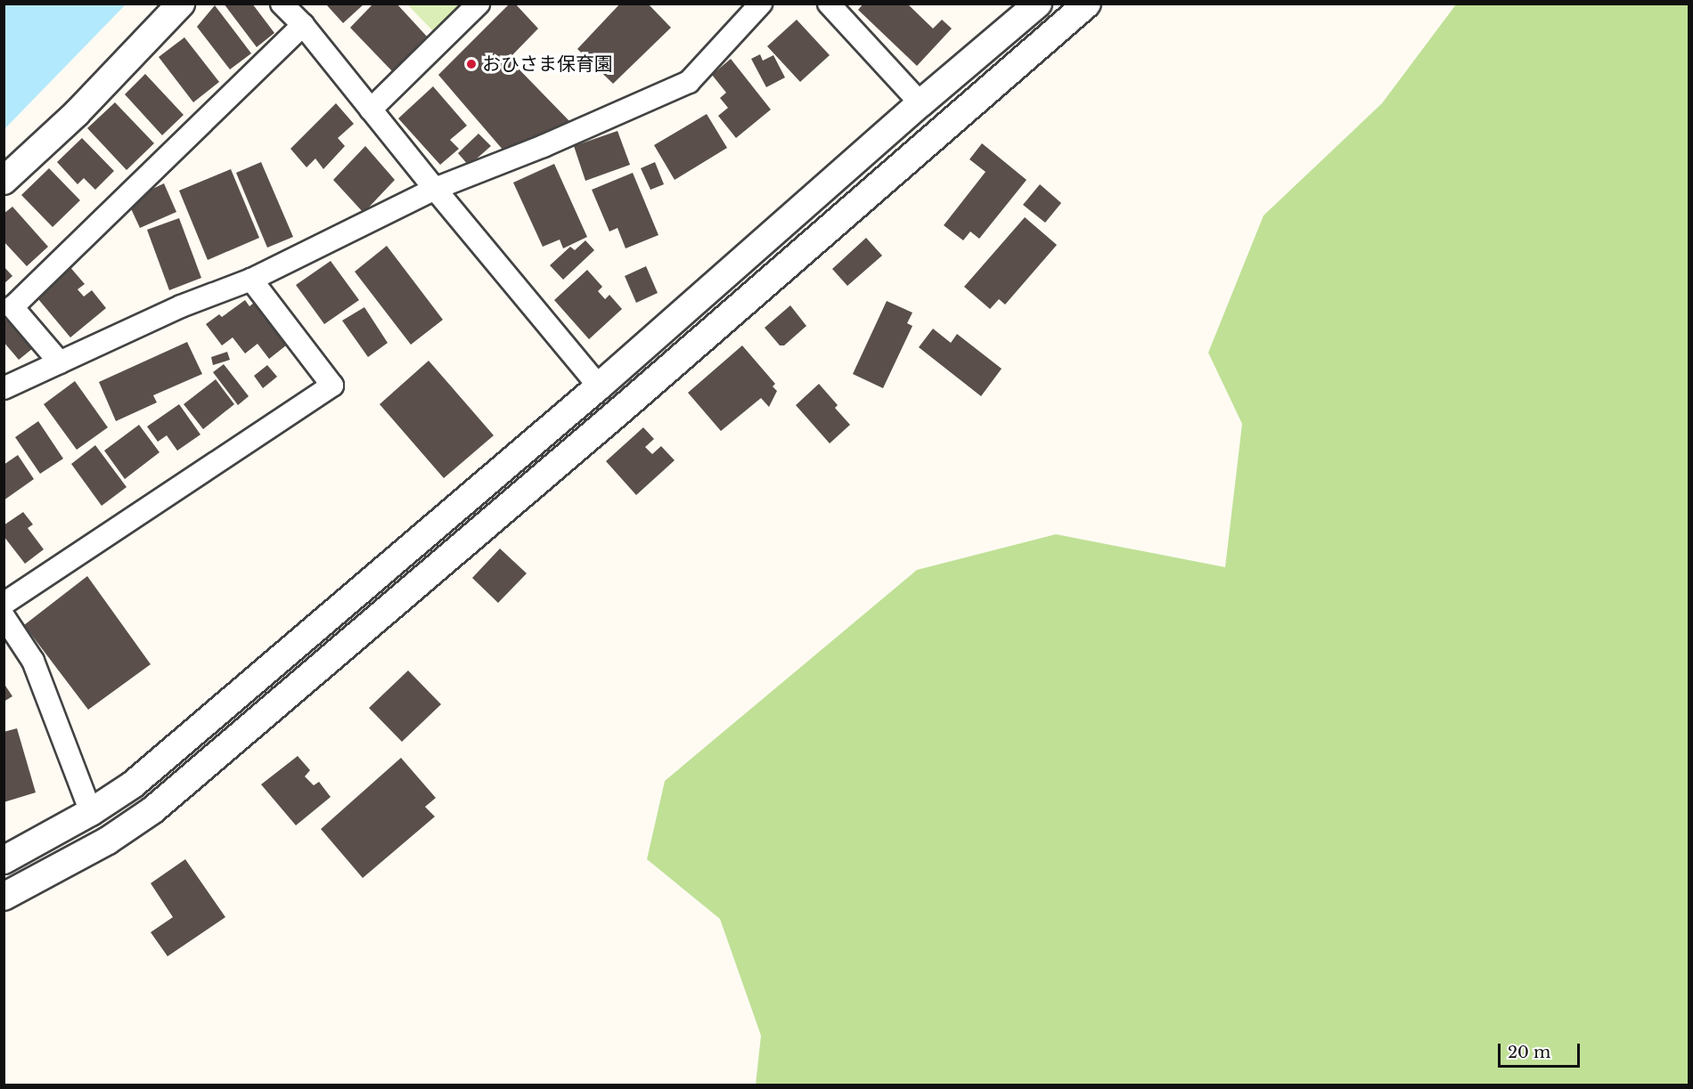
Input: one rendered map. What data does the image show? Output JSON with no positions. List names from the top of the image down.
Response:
{
  "places": ["おひさま保育園"],
  "scale_bar": "20 m"
}
